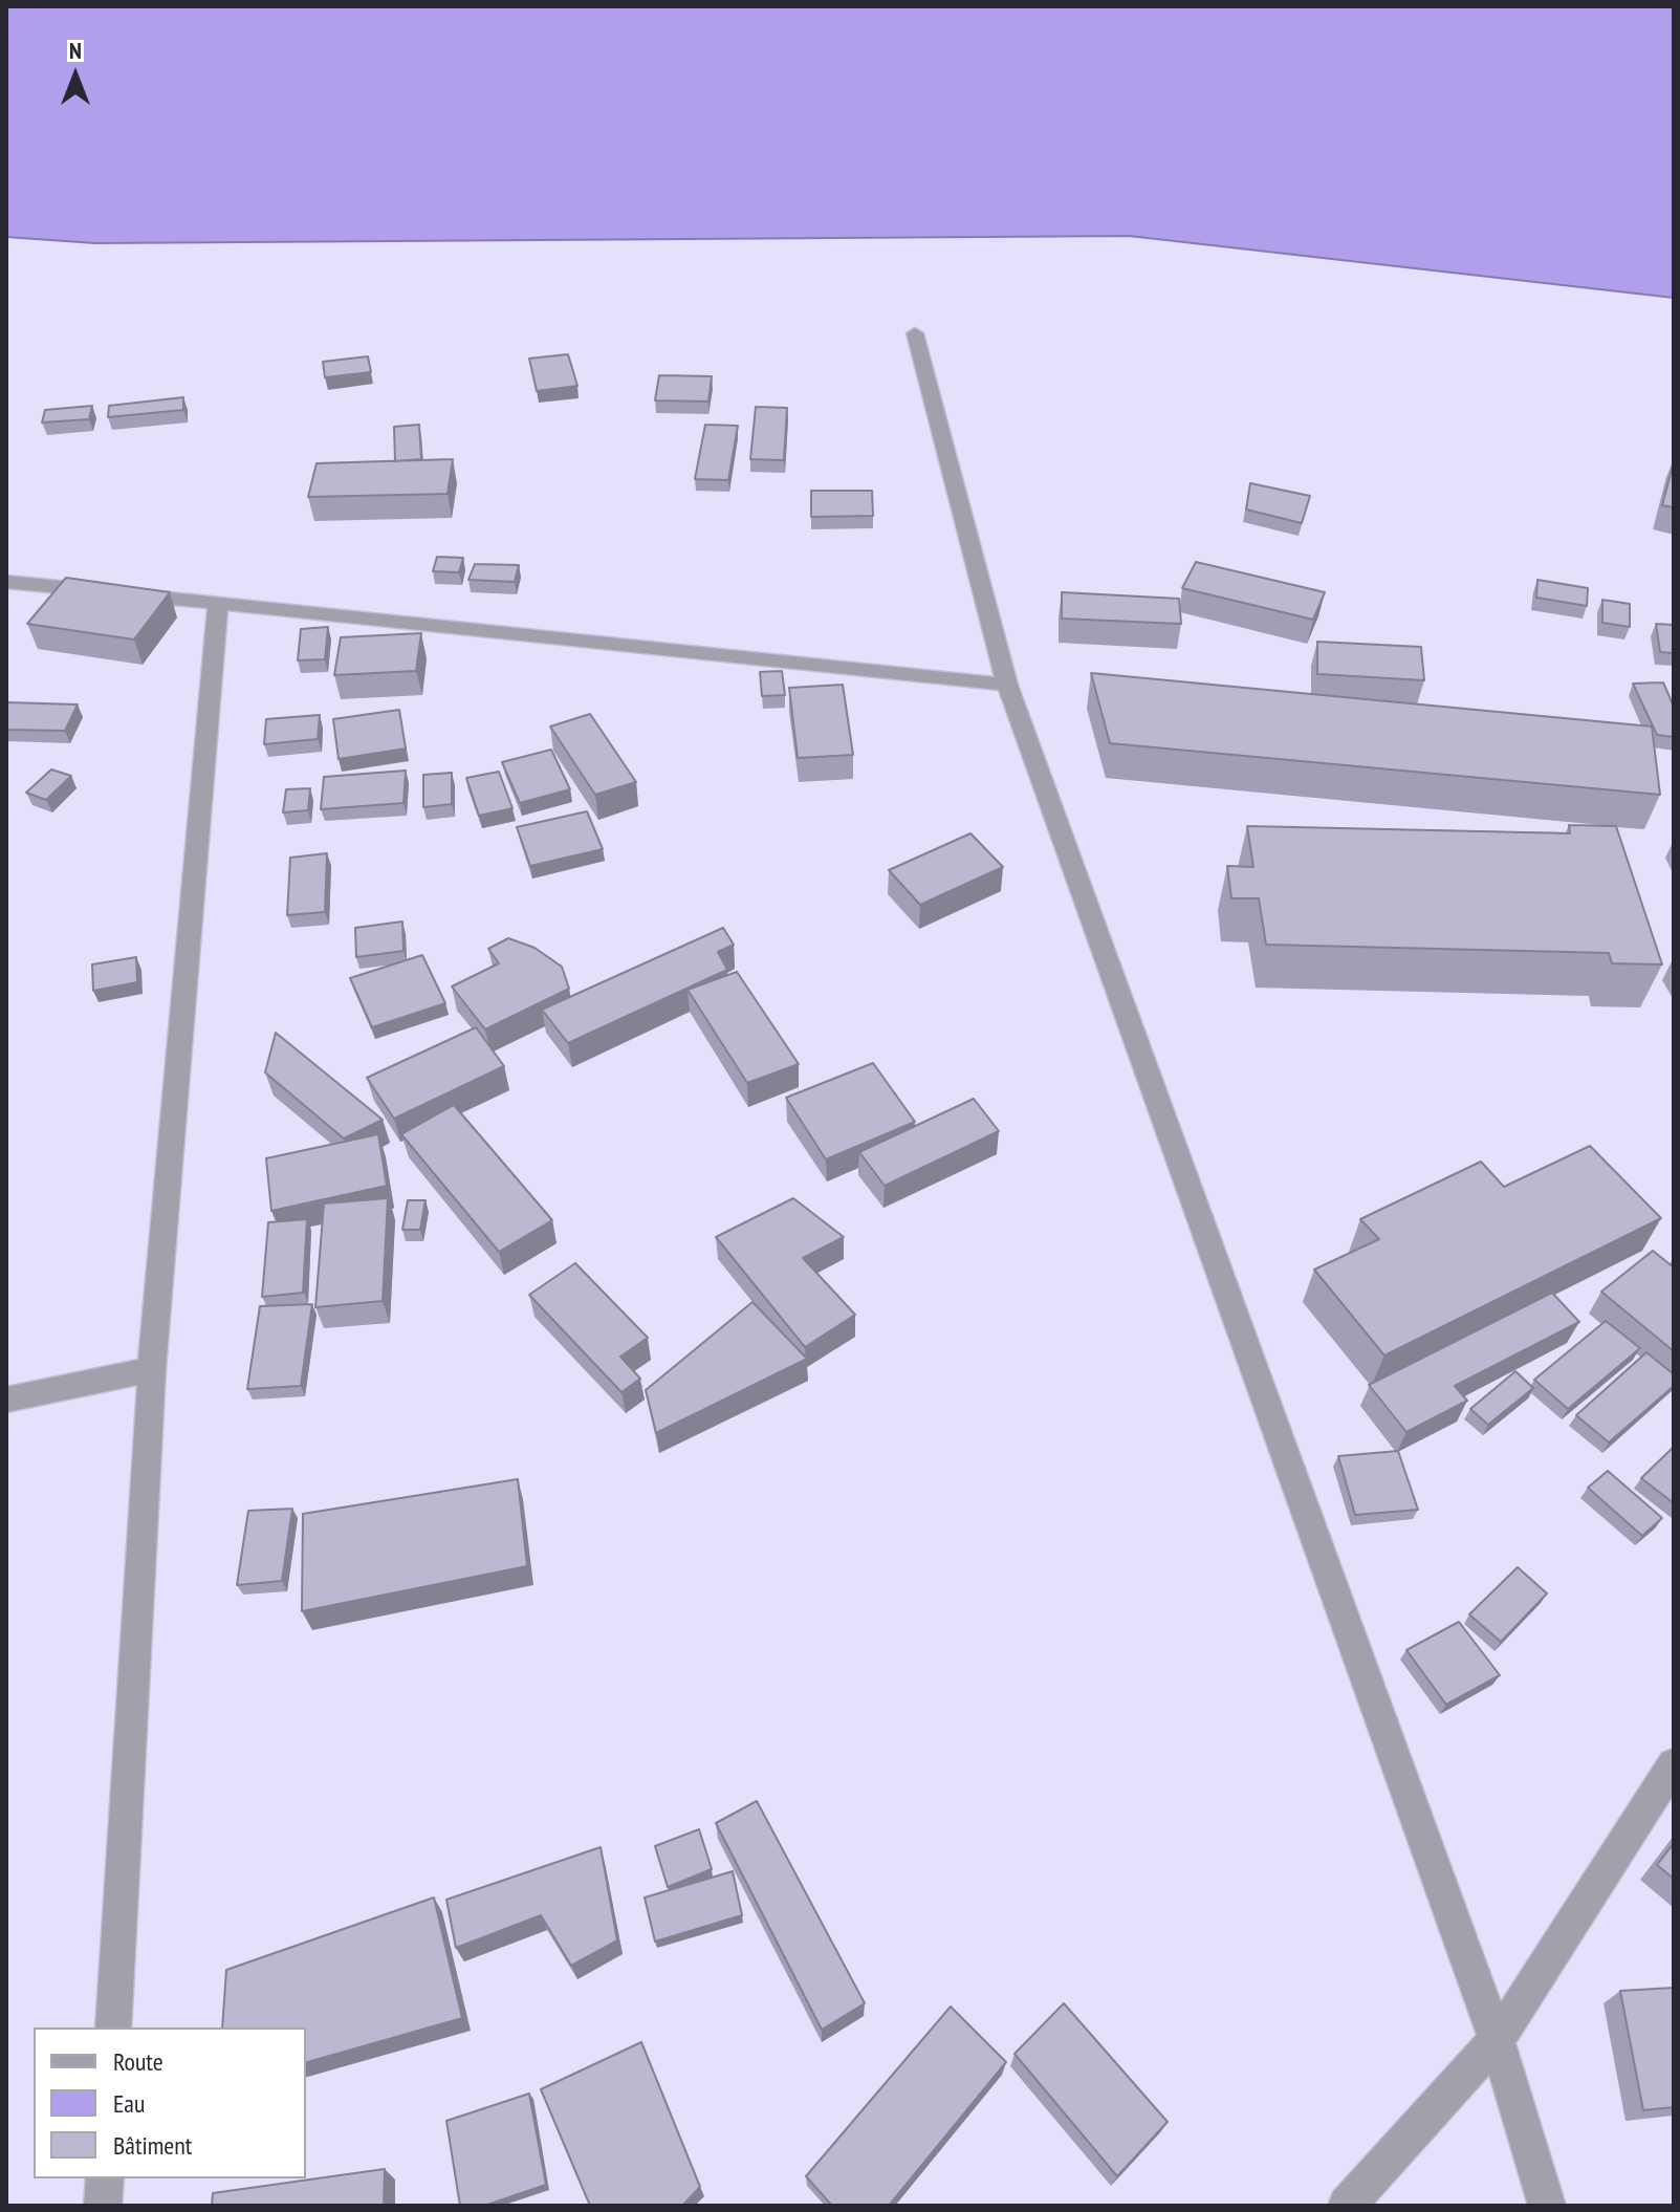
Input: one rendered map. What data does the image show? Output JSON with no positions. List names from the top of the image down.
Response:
{
  "legend": ["Route", "Eau", "Bâtiment"],
  "north": "top"
}
